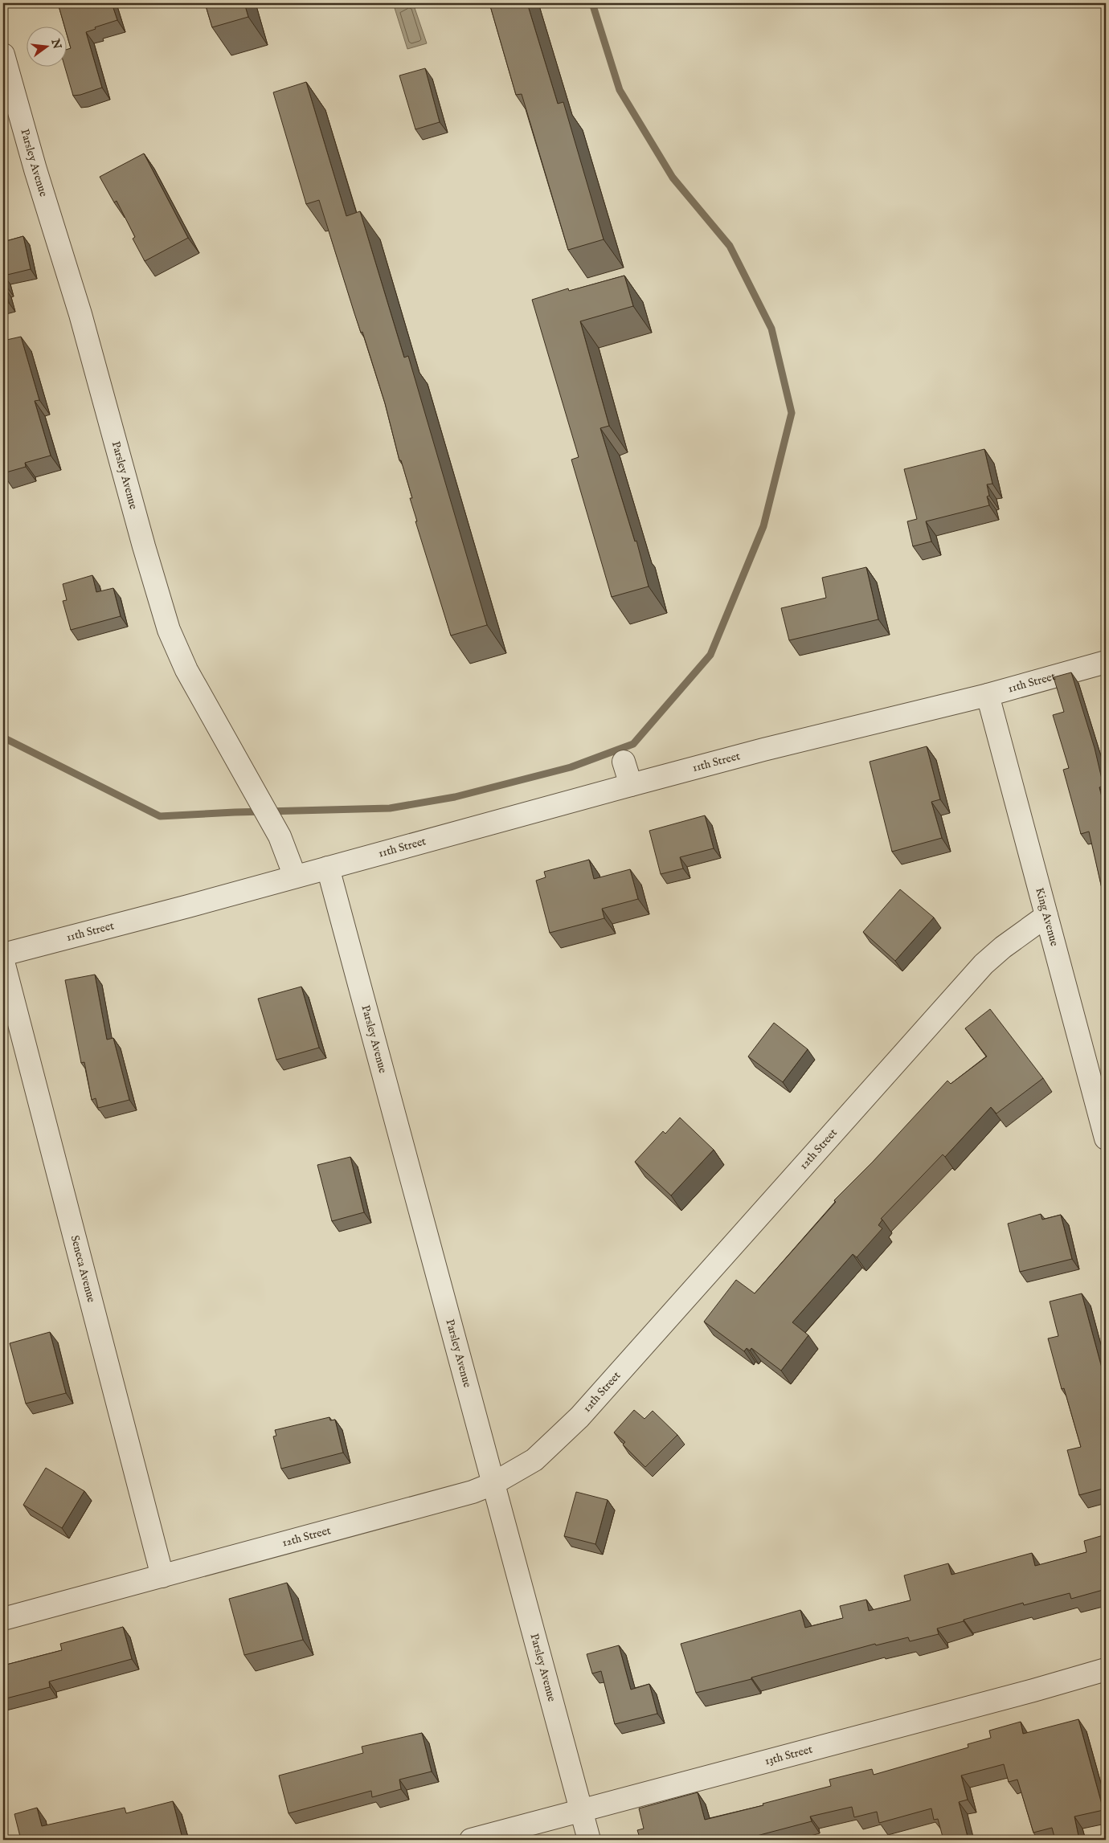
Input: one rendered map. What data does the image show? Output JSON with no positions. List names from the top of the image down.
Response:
{
  "streets": {
    "street": [
      "Parsley Avenue",
      "11th Street",
      "King Avenue",
      "12th Street",
      "Seneca Avenue",
      "13th Street"
    ]
  },
  "crossings": [
    ["Parsley Avenue", "11th Street"],
    ["Parsley Avenue", "12th Street"],
    ["Parsley Avenue", "13th Street"],
    ["11th Street", "King Avenue"],
    ["King Avenue", "12th Street"],
    ["12th Street", "Seneca Avenue"]
  ],
  "north": "right"
}
